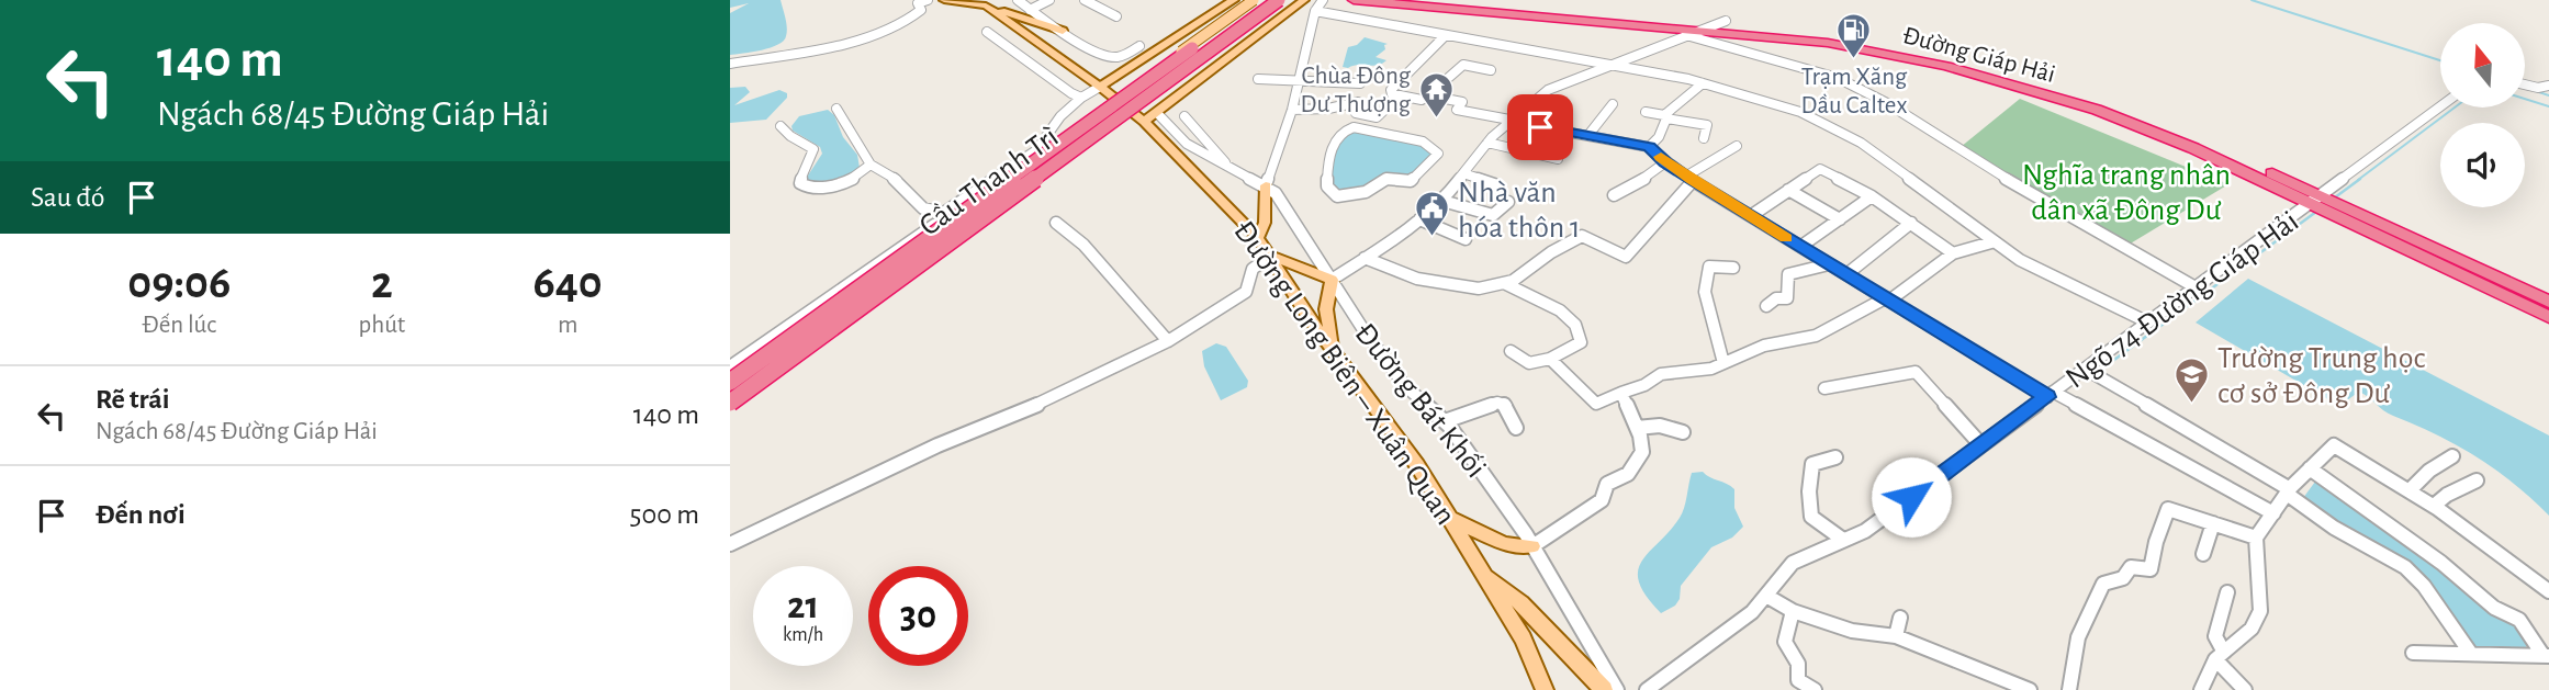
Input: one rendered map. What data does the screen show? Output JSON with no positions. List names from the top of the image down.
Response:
{
  "streets": {
    "highway": ["Đường Giáp Hải", "Cầu Thanh Trì"],
    "main road": ["Đường Long Biên – Xuân Quan"],
    "street": ["Ngõ 74 Đường Giáp Hải", "Đường Bát Khối"]
  },
  "crossings": [
    ["Đường Giáp Hải", "Ngõ 74 Đường Giáp Hải"]
  ],
  "parks": ["Nghĩa trang nhân dân xã Đông Dư"],
  "places": {
    "fuel station": ["Trạm Xăng Dầu Caltex"],
    "temple": ["Chùa Đông Dư Thượng"],
    "public building": ["Nhà văn hóa thôn 1"],
    "school or university": ["Trường Trung học cơ sở Đông Dư"]
  },
  "north": "top",
  "page": {
    "turn": ["140 m", "Ngách 68/45 Đường Giáp Hải"],
    "then": "Sau đó",
    "eta": [
      "09:06",
      "Đến lúc",
      "2",
      "phút",
      "640",
      "m"
    ],
    "list": [
      {
        "name": "Rẽ trái",
        "note": "Ngách 68/45 Đường Giáp Hải",
        "value": "140 m"
      },
      {
        "name": "Đến nơi",
        "value": "500 m"
      }
    ],
    "speed": "21 km/h",
    "limit": "30"
  }
}
